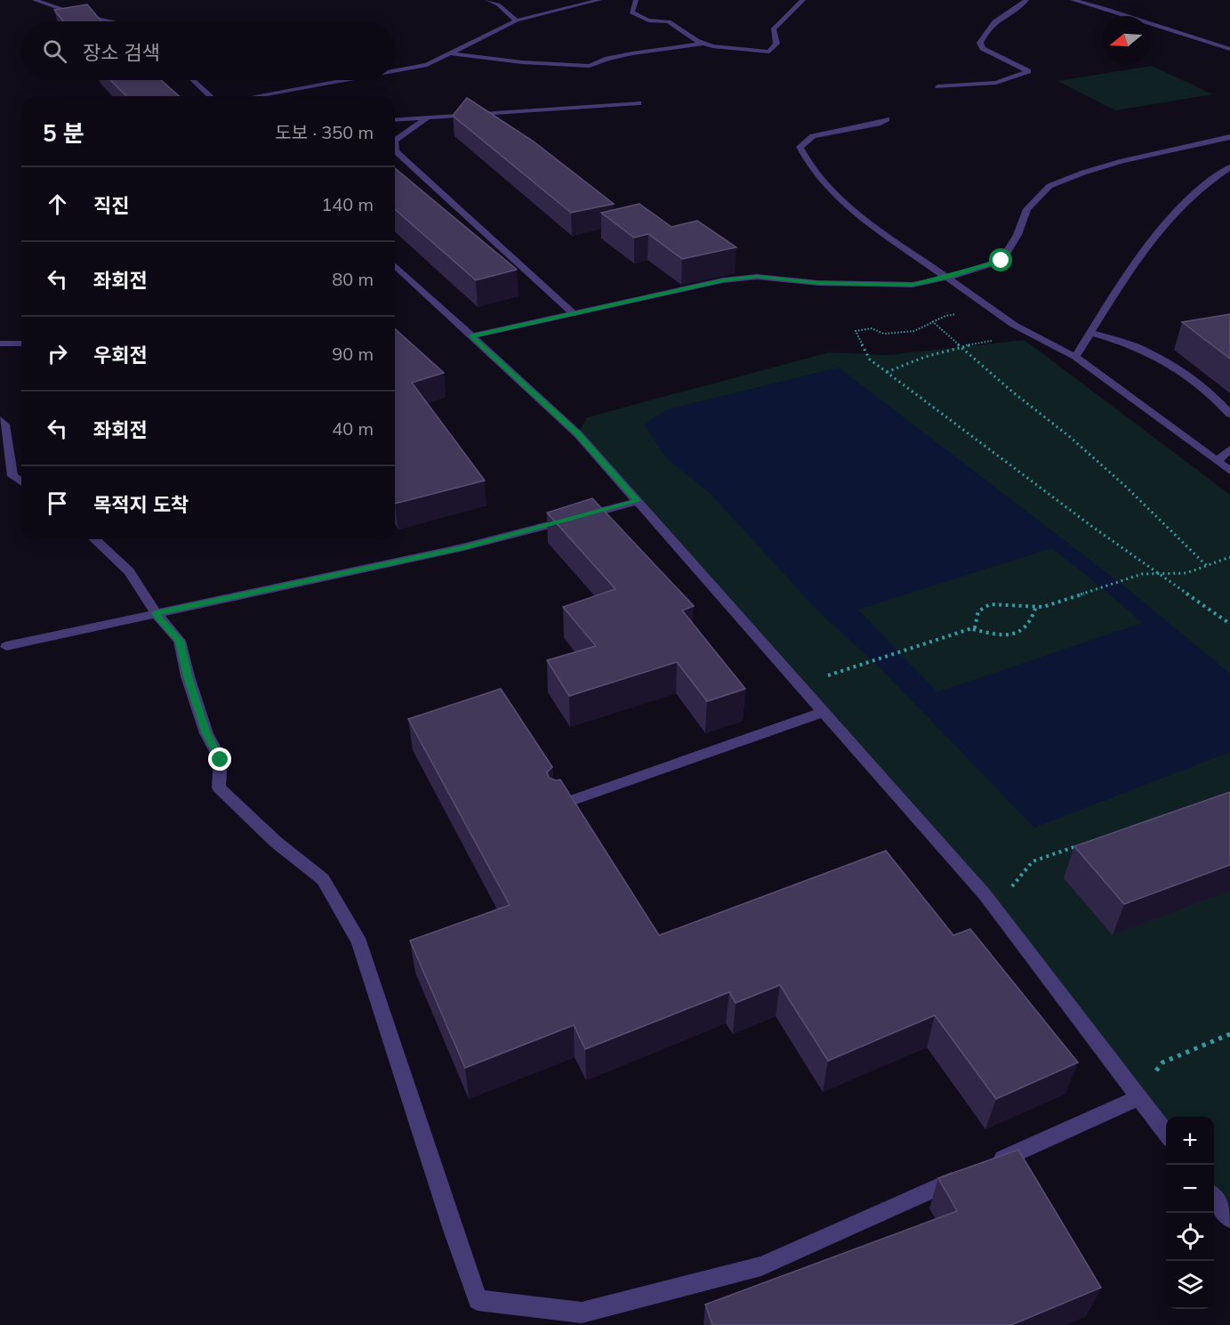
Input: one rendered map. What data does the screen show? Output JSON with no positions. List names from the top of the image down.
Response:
{
  "north": "left",
  "page": {
    "search": "장소 검색",
    "heading": ["5 분", "도보 · 350 m"],
    "list": [
      ["직진", "140 m"],
      ["좌회전", "80 m"],
      ["우회전", "90 m"],
      ["좌회전", "40 m"],
      "목적지 도착"
    ],
    "map_buttons": ["+", "−"]
  }
}
